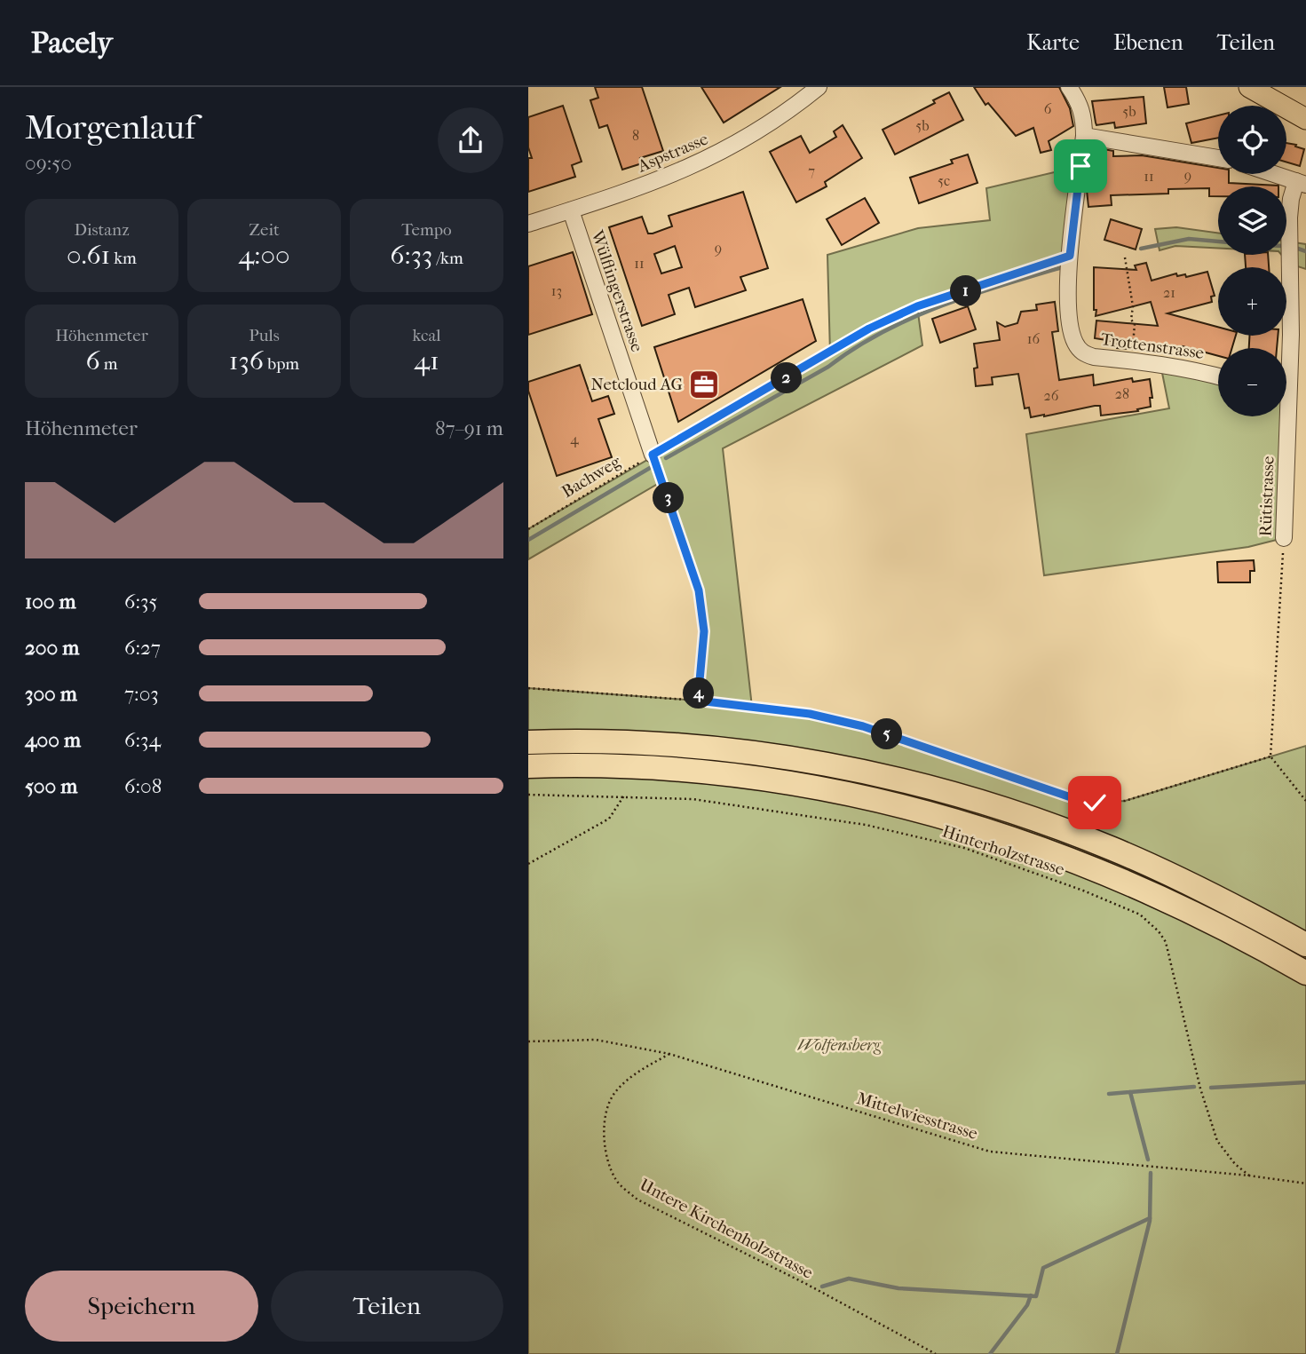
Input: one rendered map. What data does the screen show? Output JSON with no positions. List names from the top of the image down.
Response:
{
  "streets": {
    "street": [
      "Aspstrasse",
      "Wülflingerstrasse",
      "Trottenstrasse",
      "Rütistrasse"
    ],
    "path": [
      "Bachweg",
      "Hinterholzstrasse",
      "Mittelwiesstrasse",
      "Untere Kirchenholzstrasse"
    ]
  },
  "crossings": [
    ["Aspstrasse", "Wülflingerstrasse"],
    ["Wülflingerstrasse", "Bachweg"],
    ["Trottenstrasse", "Bachweg"],
    ["Hinterholzstrasse", "Mittelwiesstrasse"],
    ["Mittelwiesstrasse", "Untere Kirchenholzstrasse"]
  ],
  "parks": ["Wolfensberg"],
  "places": {
    "office": ["Netcloud AG"]
  },
  "house_numbers": [
    "6",
    "5b",
    "5b",
    "8",
    "7",
    "9",
    "11",
    "5c",
    "9",
    "11",
    "13",
    "21",
    "16",
    "28",
    "26",
    "4"
  ],
  "page": {
    "header": "Pacely",
    "nav": ["Karte", "Ebenen", "Teilen"],
    "heading": ["Morgenlauf", "09:50"],
    "map_buttons": ["+", "−"],
    "stats": [
      ["Distanz", "0.61 km"],
      ["Zeit", "4:00"],
      ["Tempo", "6:33 /km"],
      ["Höhenmeter", "6 m"],
      ["Puls", "136 bpm"],
      ["kcal", "41"]
    ],
    "pins": [
      "1",
      "2",
      "3",
      "4",
      "5"
    ],
    "chart": ["Höhenmeter", "87–91 m"],
    "list": [
      {
        "name": "100 m",
        "note": "6:35"
      },
      {
        "name": "200 m",
        "note": "6:27"
      },
      {
        "name": "300 m",
        "note": "7:03"
      },
      {
        "name": "400 m",
        "note": "6:34"
      },
      {
        "name": "500 m",
        "note": "6:08"
      }
    ],
    "buttons": ["Speichern", "Teilen"]
  }
}
